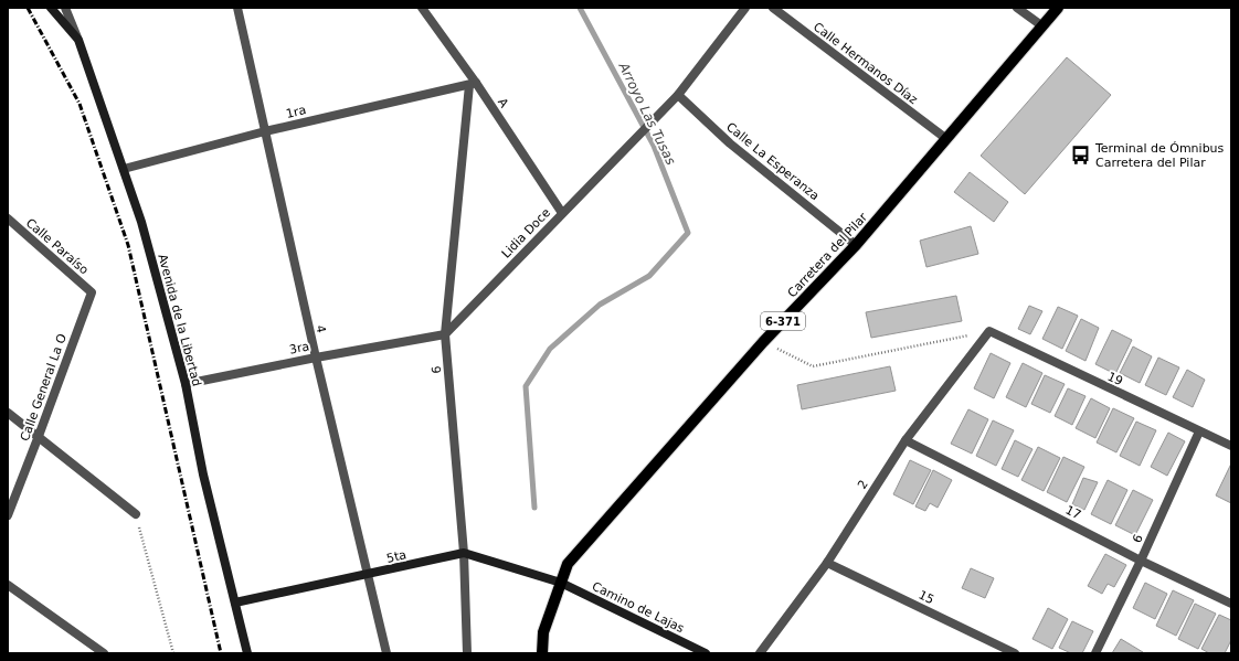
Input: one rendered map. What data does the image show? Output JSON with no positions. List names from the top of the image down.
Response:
{
  "streets": {
    "main road": [
      "Carretera del Pilar",
      "Avenida de la Libertad",
      "6-371",
      "5ta",
      "Camino de Lajas"
    ],
    "street": [
      "Calle Hermanos Díaz",
      "A",
      "1ra",
      "Calle La Esperanza",
      "Lidia Doce",
      "Calle Paraíso",
      "4",
      "3ra",
      "6",
      "19",
      "Calle General La O",
      "2",
      "17",
      "15"
    ]
  },
  "crossings": [
    ["Calle Hermanos Díaz", "Carretera del Pilar"],
    ["A", "1ra"],
    ["A", "Lidia Doce"],
    ["A", "6"],
    ["1ra", "Avenida de la Libertad"],
    ["1ra", "4"],
    ["1ra", "6"],
    ["Calle La Esperanza", "Lidia Doce"],
    ["Calle La Esperanza", "Carretera del Pilar"],
    ["Lidia Doce", "3ra"],
    ["Lidia Doce", "6"],
    ["Calle Paraíso", "Calle General La O"],
    ["Carretera del Pilar", "Camino de Lajas"],
    ["Avenida de la Libertad", "3ra"],
    ["Avenida de la Libertad", "5ta"],
    ["4", "3ra"],
    ["4", "5ta"],
    ["3ra", "6"],
    ["6", "19"],
    ["6", "17"],
    ["6", "5ta"],
    ["19", "2"],
    ["2", "17"],
    ["2", "15"]
  ],
  "water": ["Arroyo Las Tusas"],
  "places": {
    "bus stop": ["Terminal de Ómnibus Carretera del Pilar"]
  }
}
